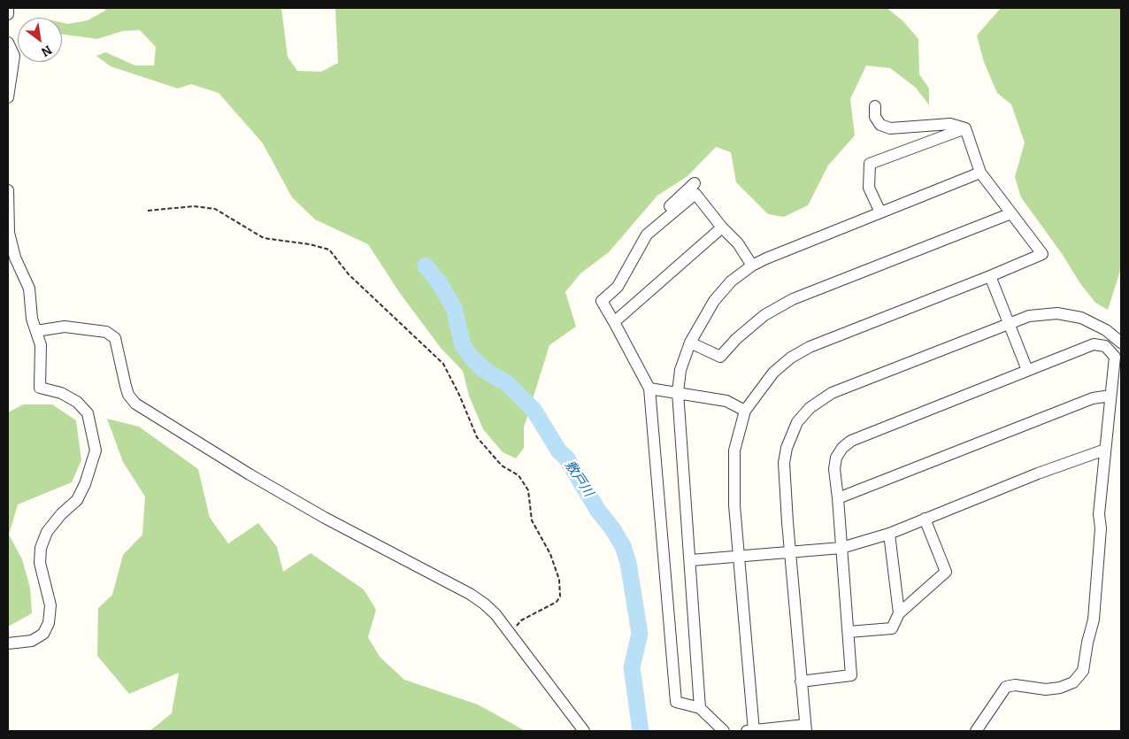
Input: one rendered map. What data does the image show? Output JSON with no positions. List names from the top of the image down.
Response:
{
  "water": ["敷戸川"],
  "north": "bottom right"
}
